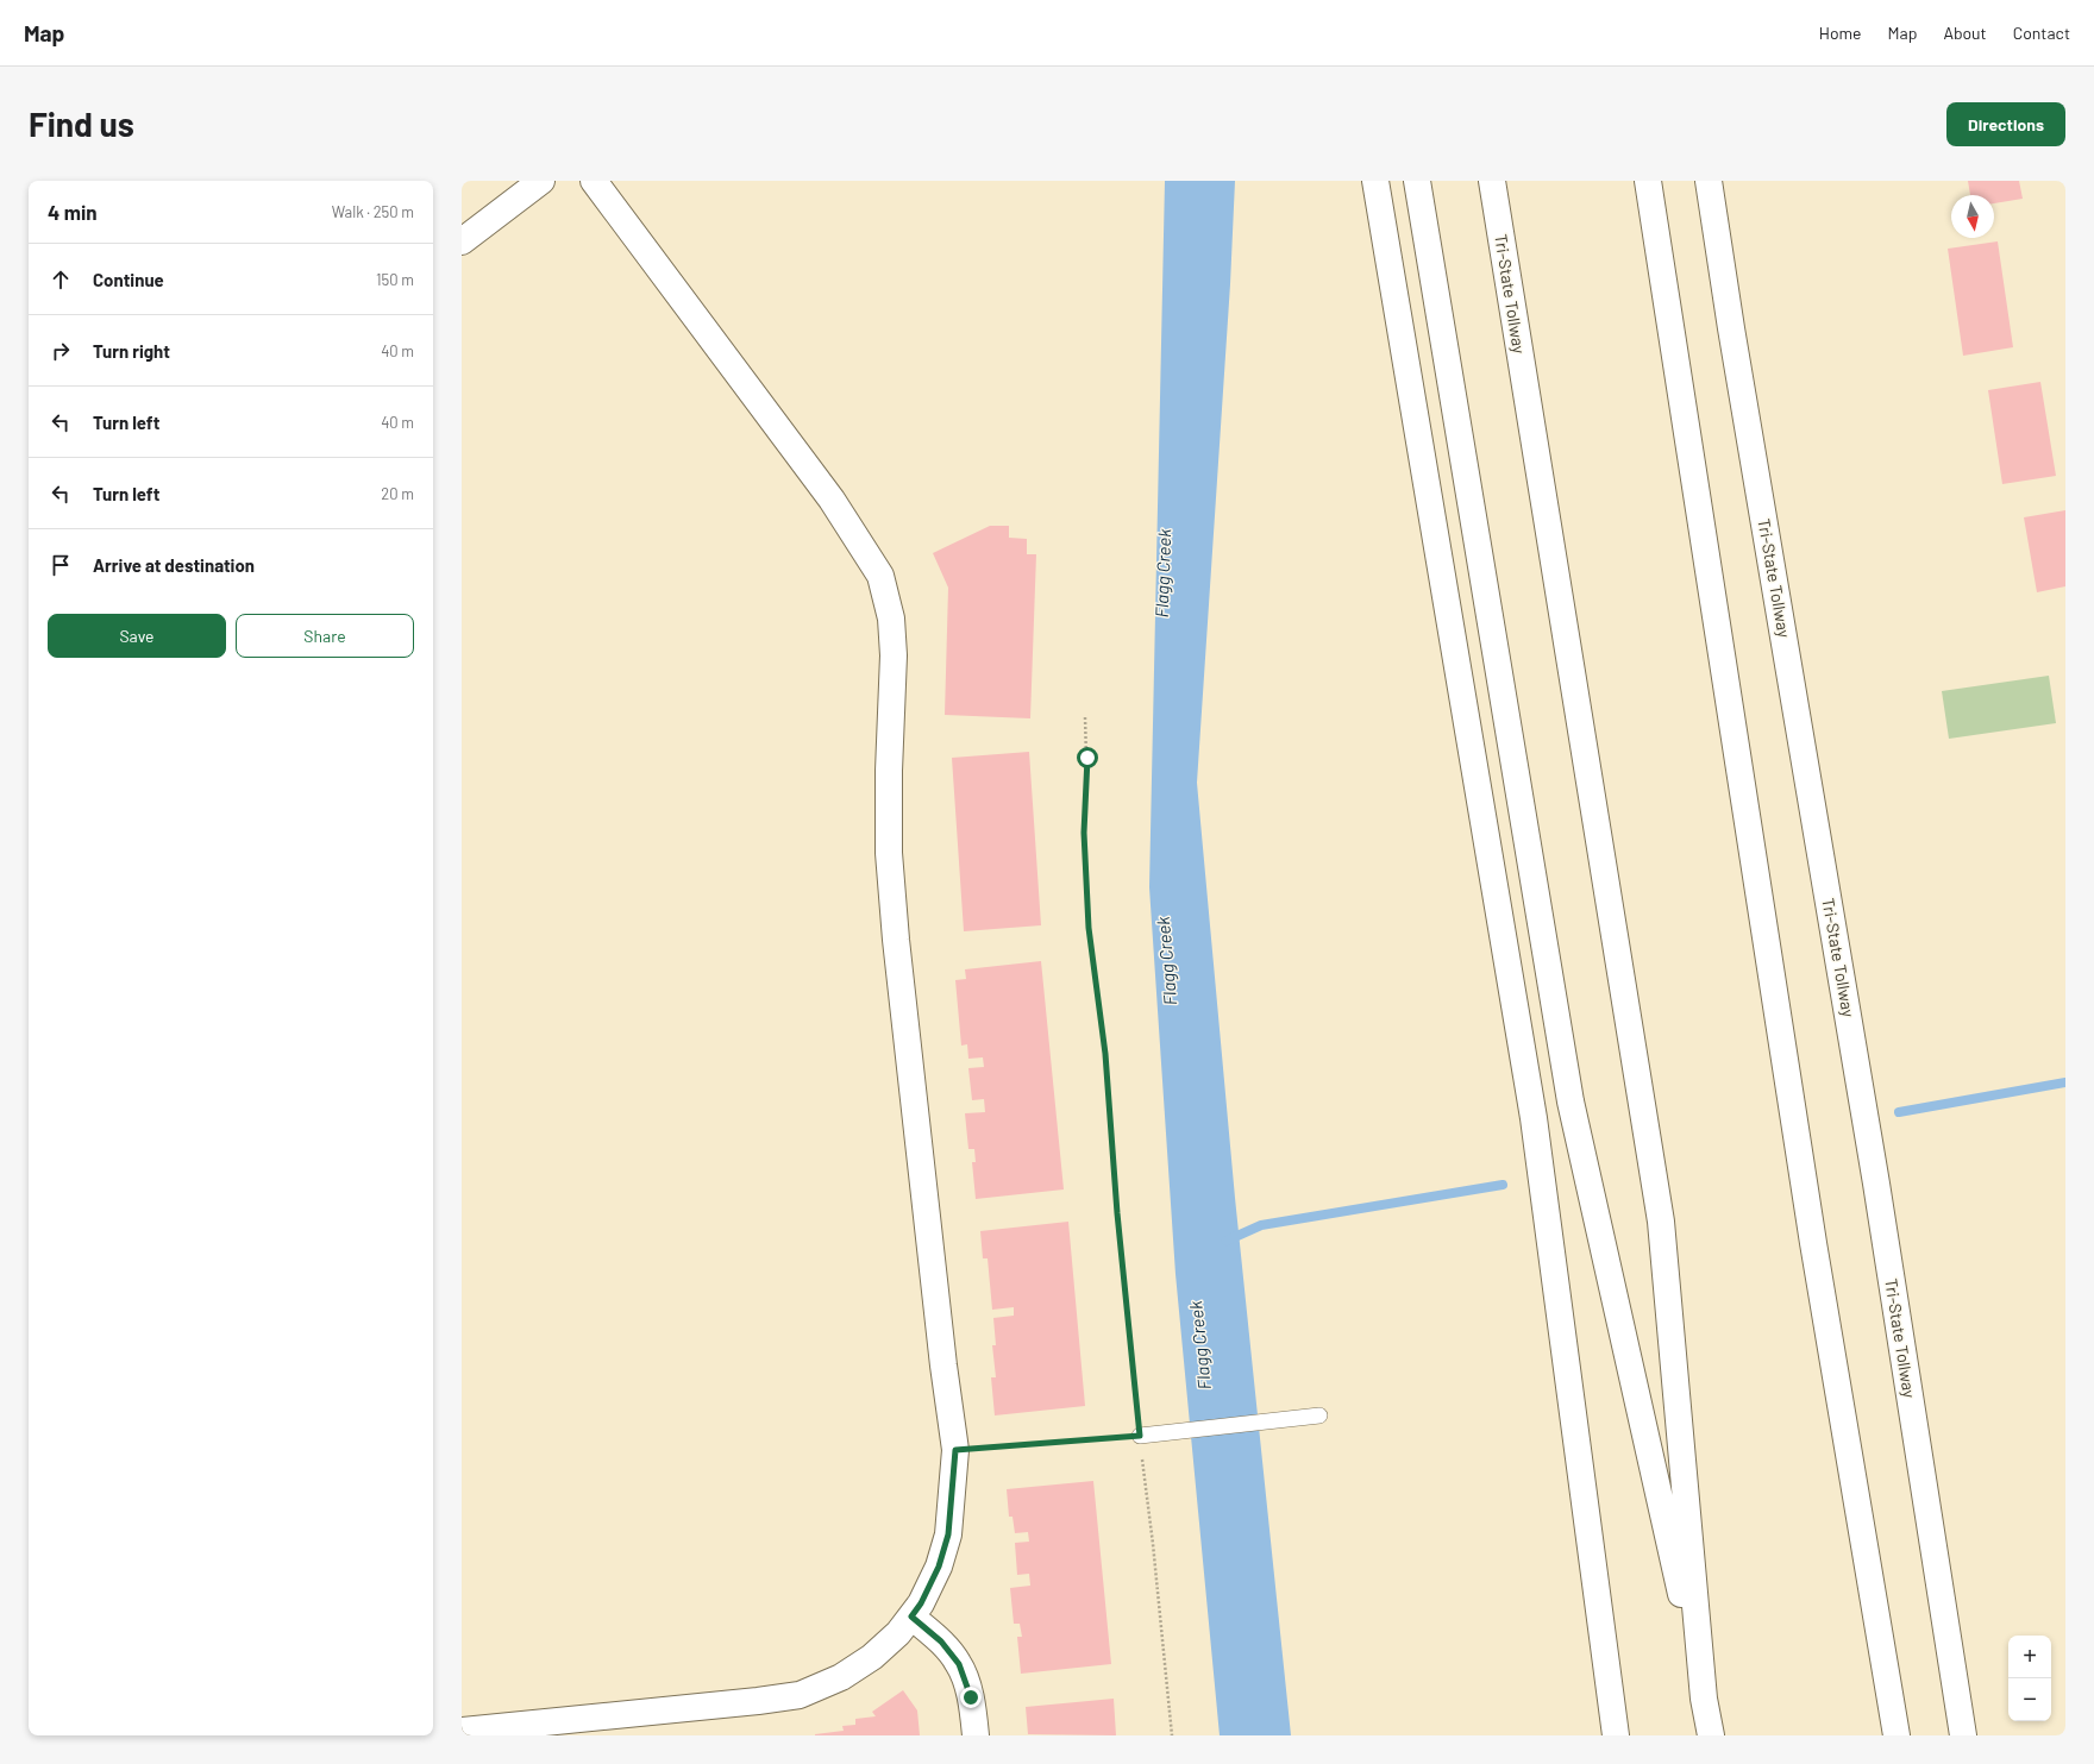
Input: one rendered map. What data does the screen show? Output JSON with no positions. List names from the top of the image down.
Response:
{
  "streets": {
    "main road": ["Tri-State Tollway"]
  },
  "water": ["Flagg Creek"],
  "north": "bottom",
  "page": {
    "header": "Map",
    "nav": [
      "Home",
      "Map",
      "About",
      "Contact"
    ],
    "buttons": [
      "Directions",
      ["Save", "Share"]
    ],
    "title": "Find us",
    "heading": ["4 min", "Walk · 250 m"],
    "list": [
      ["Continue", "150 m"],
      ["Turn right", "40 m"],
      ["Turn left", "40 m"],
      ["Turn left", "20 m"],
      "Arrive at destination"
    ],
    "map_buttons": ["+", "−"]
  }
}
